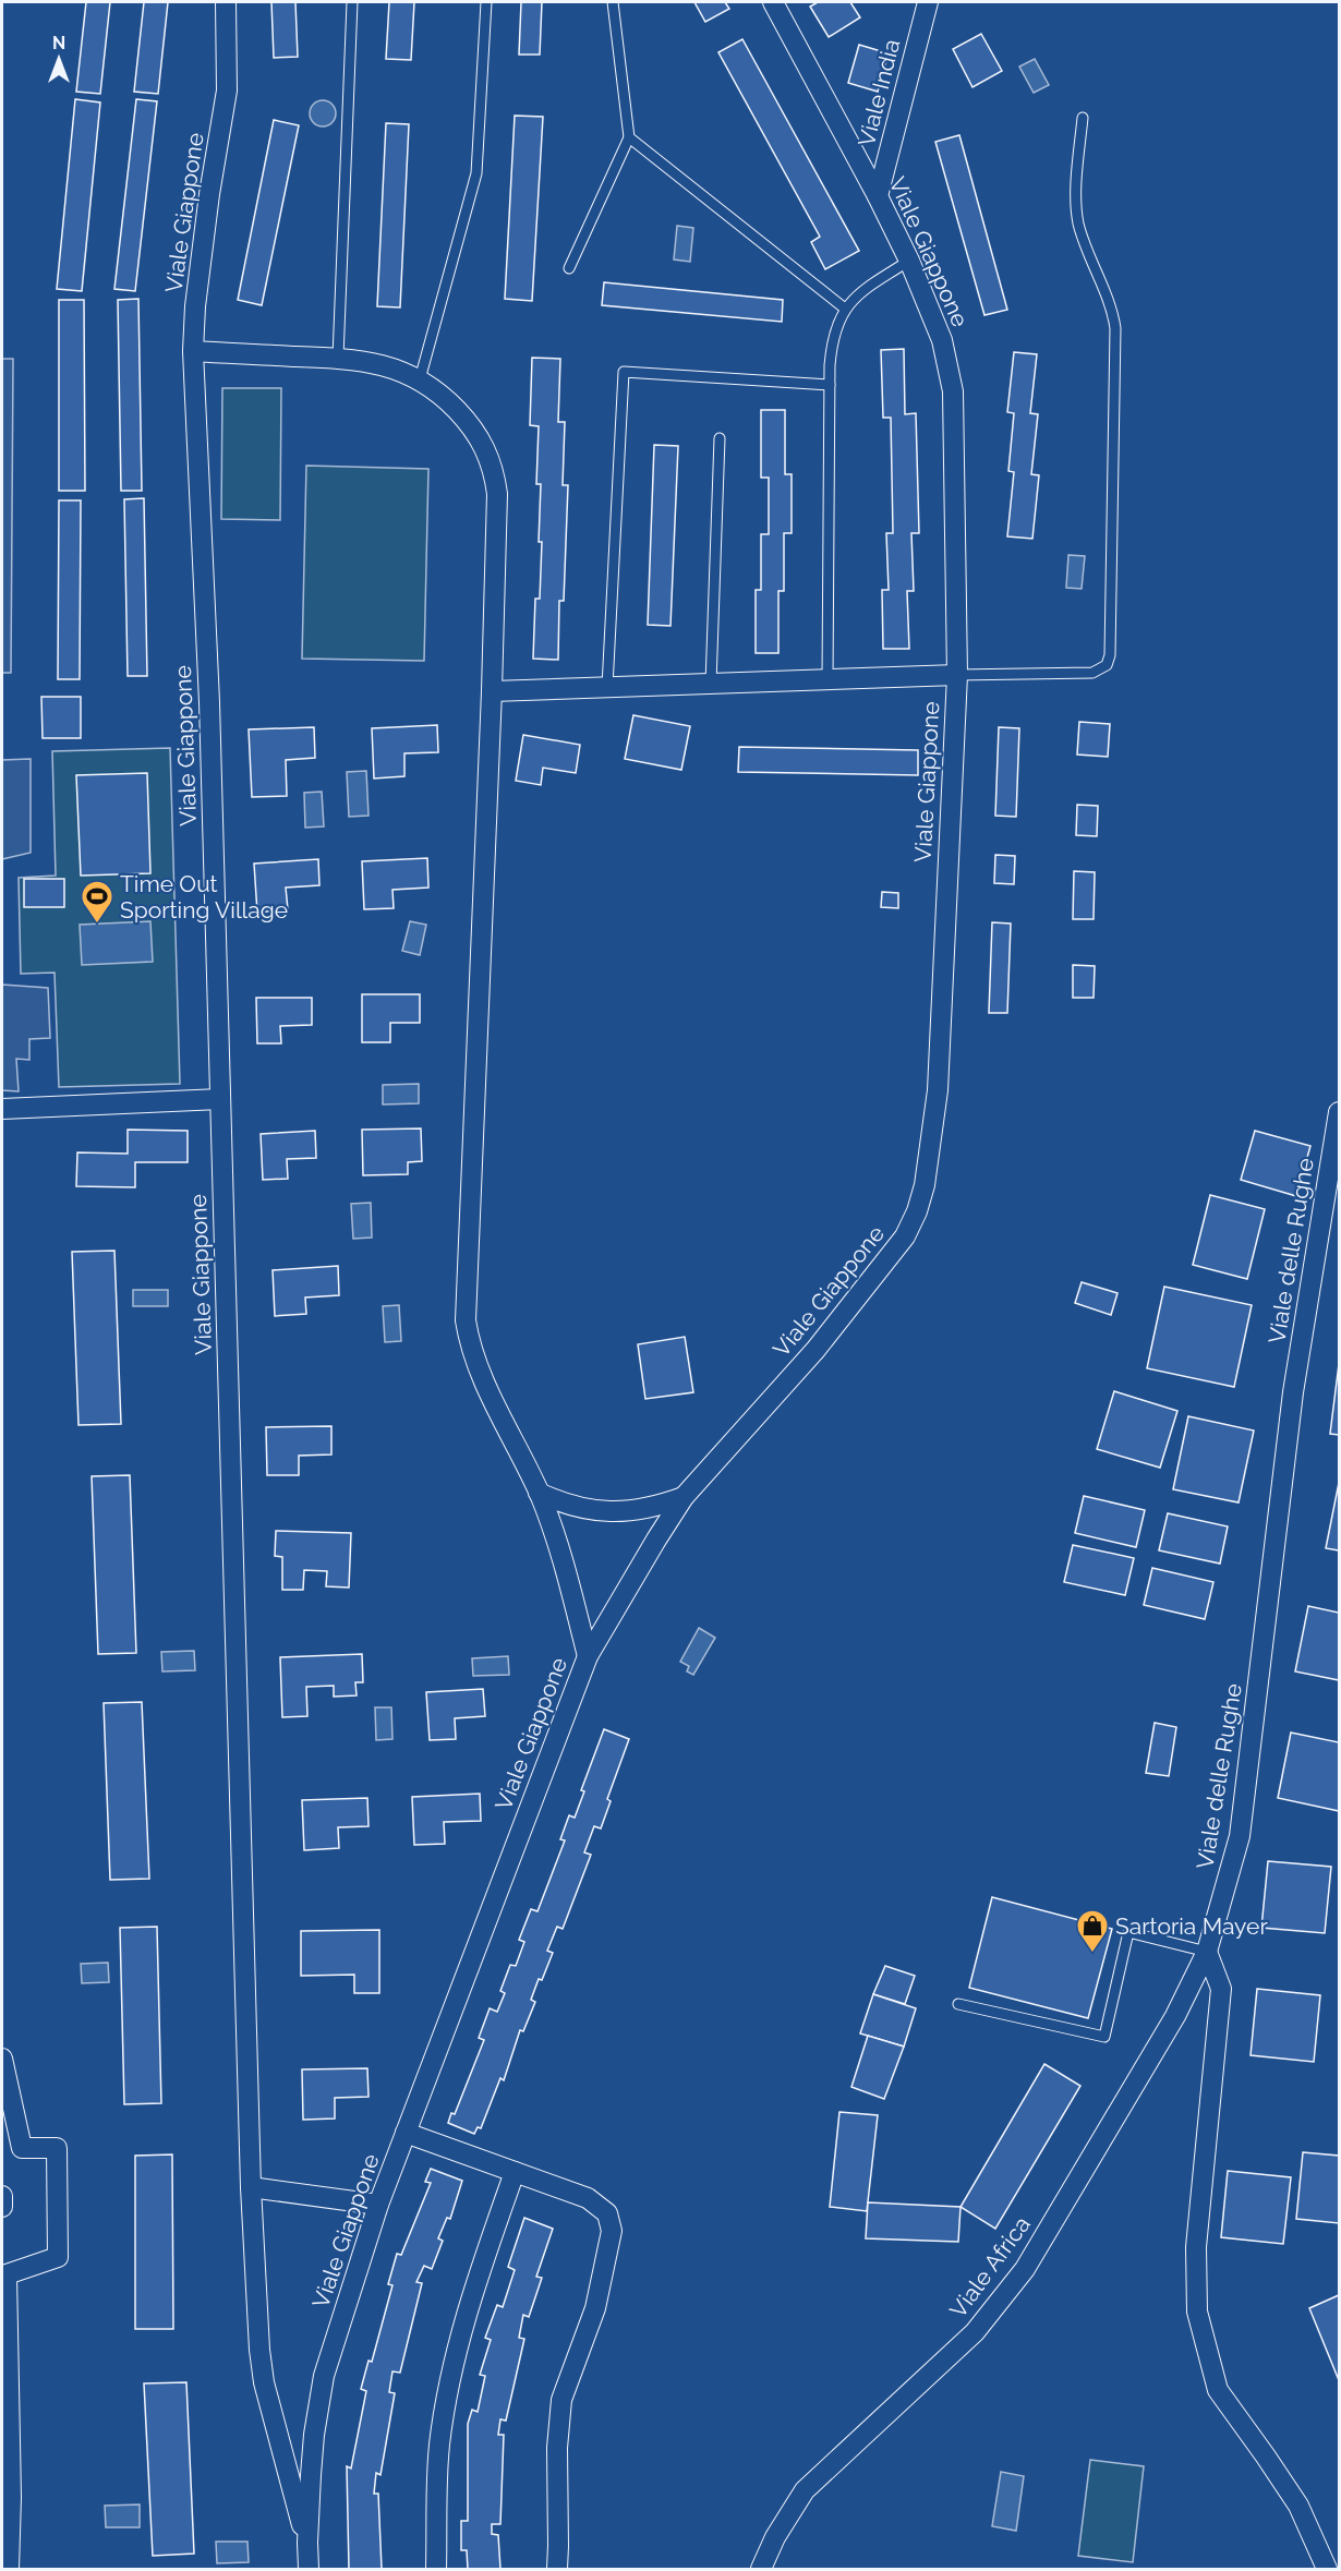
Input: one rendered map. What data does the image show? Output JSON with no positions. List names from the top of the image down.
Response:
{
  "streets": {
    "street": [
      "Viale India",
      "Viale Giappone",
      "Viale delle Rughe",
      "Viale Africa"
    ]
  },
  "crossings": [
    ["Viale India", "Viale Giappone"],
    ["Viale delle Rughe", "Viale Africa"]
  ],
  "places": {
    "sports": ["Time Out Sporting Village"],
    "shop": ["Sartoria Mayer"]
  },
  "north": "top"
}
